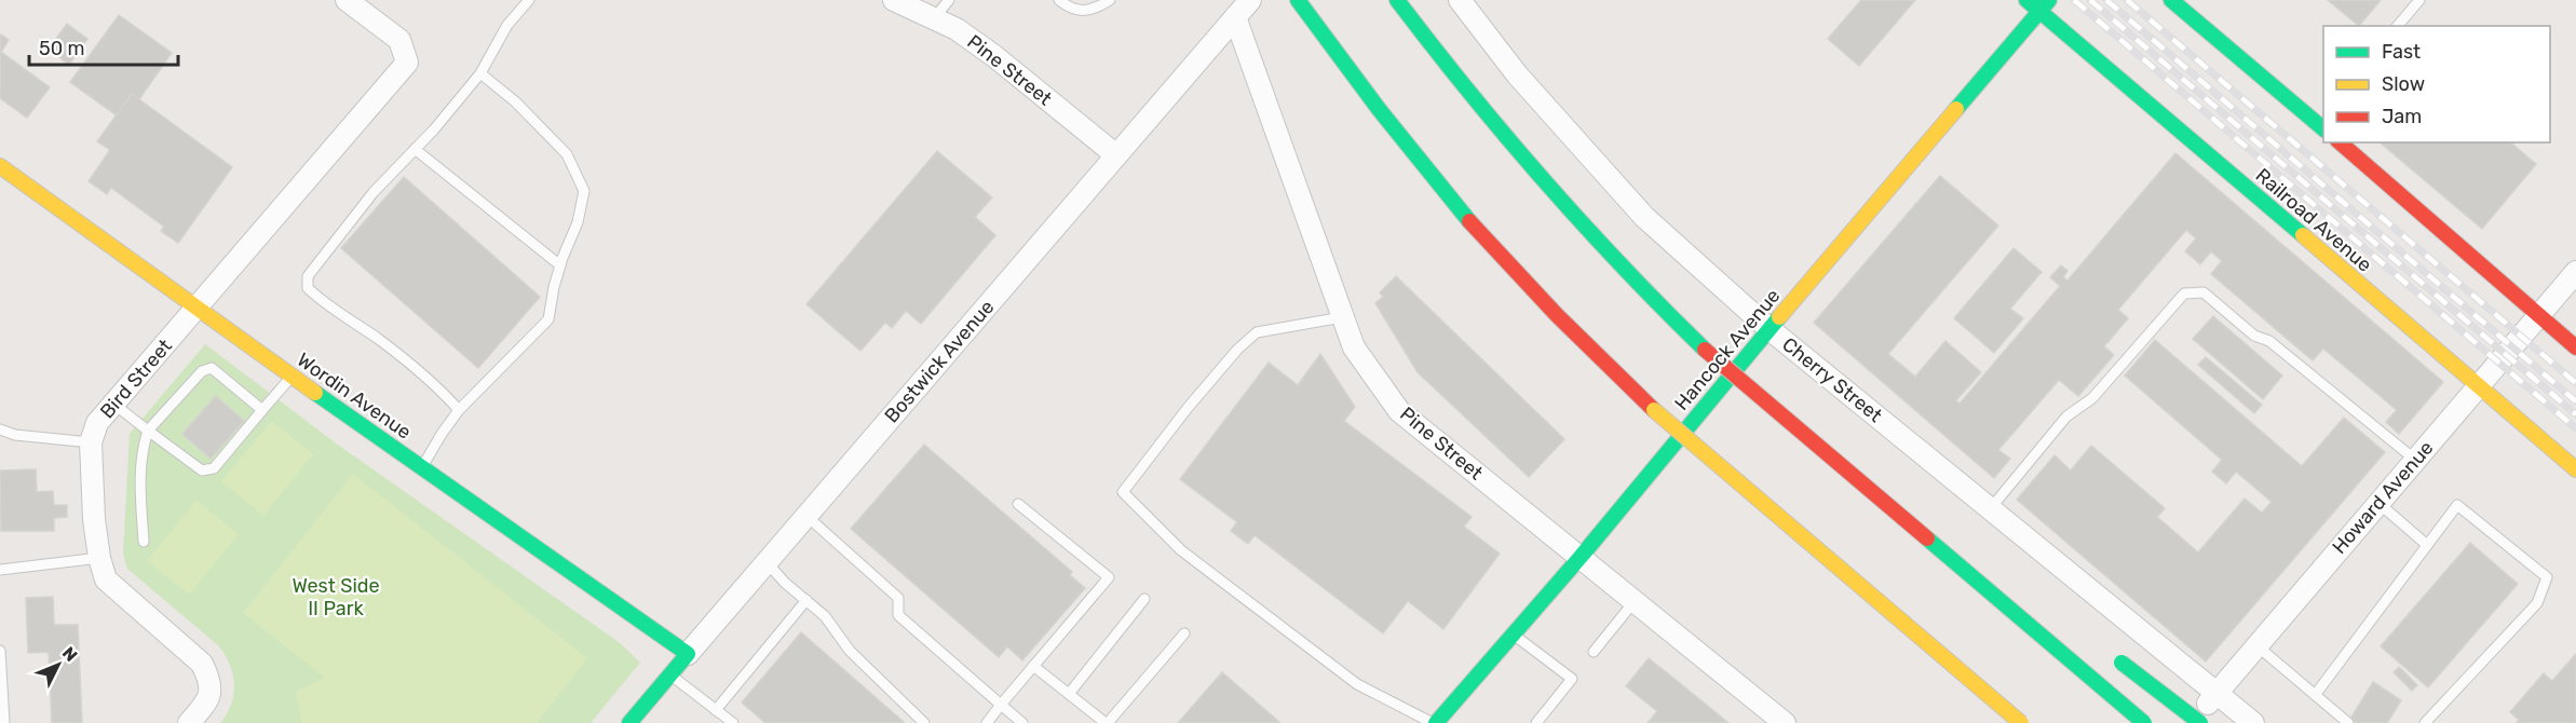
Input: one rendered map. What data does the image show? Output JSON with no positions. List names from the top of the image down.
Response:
{
  "streets": {
    "main road": [
      "Railroad Avenue",
      "Hancock Avenue",
      "Bostwick Avenue",
      "Wordin Avenue"
    ],
    "street": [
      "Pine Street",
      "Bird Street",
      "Cherry Street",
      "Howard Avenue"
    ]
  },
  "crossings": [
    ["Pine Street", "Hancock Avenue"],
    ["Pine Street", "Bostwick Avenue"],
    ["Railroad Avenue", "Hancock Avenue"],
    ["Railroad Avenue", "Howard Avenue"],
    ["Hancock Avenue", "Cherry Street"],
    ["Bostwick Avenue", "Wordin Avenue"],
    ["Bird Street", "Wordin Avenue"],
    ["Cherry Street", "Howard Avenue"]
  ],
  "parks": ["West Side II Park"],
  "legend": ["Fast", "Slow", "Jam"],
  "scale_bar": "50 m",
  "north": "top right"
}
